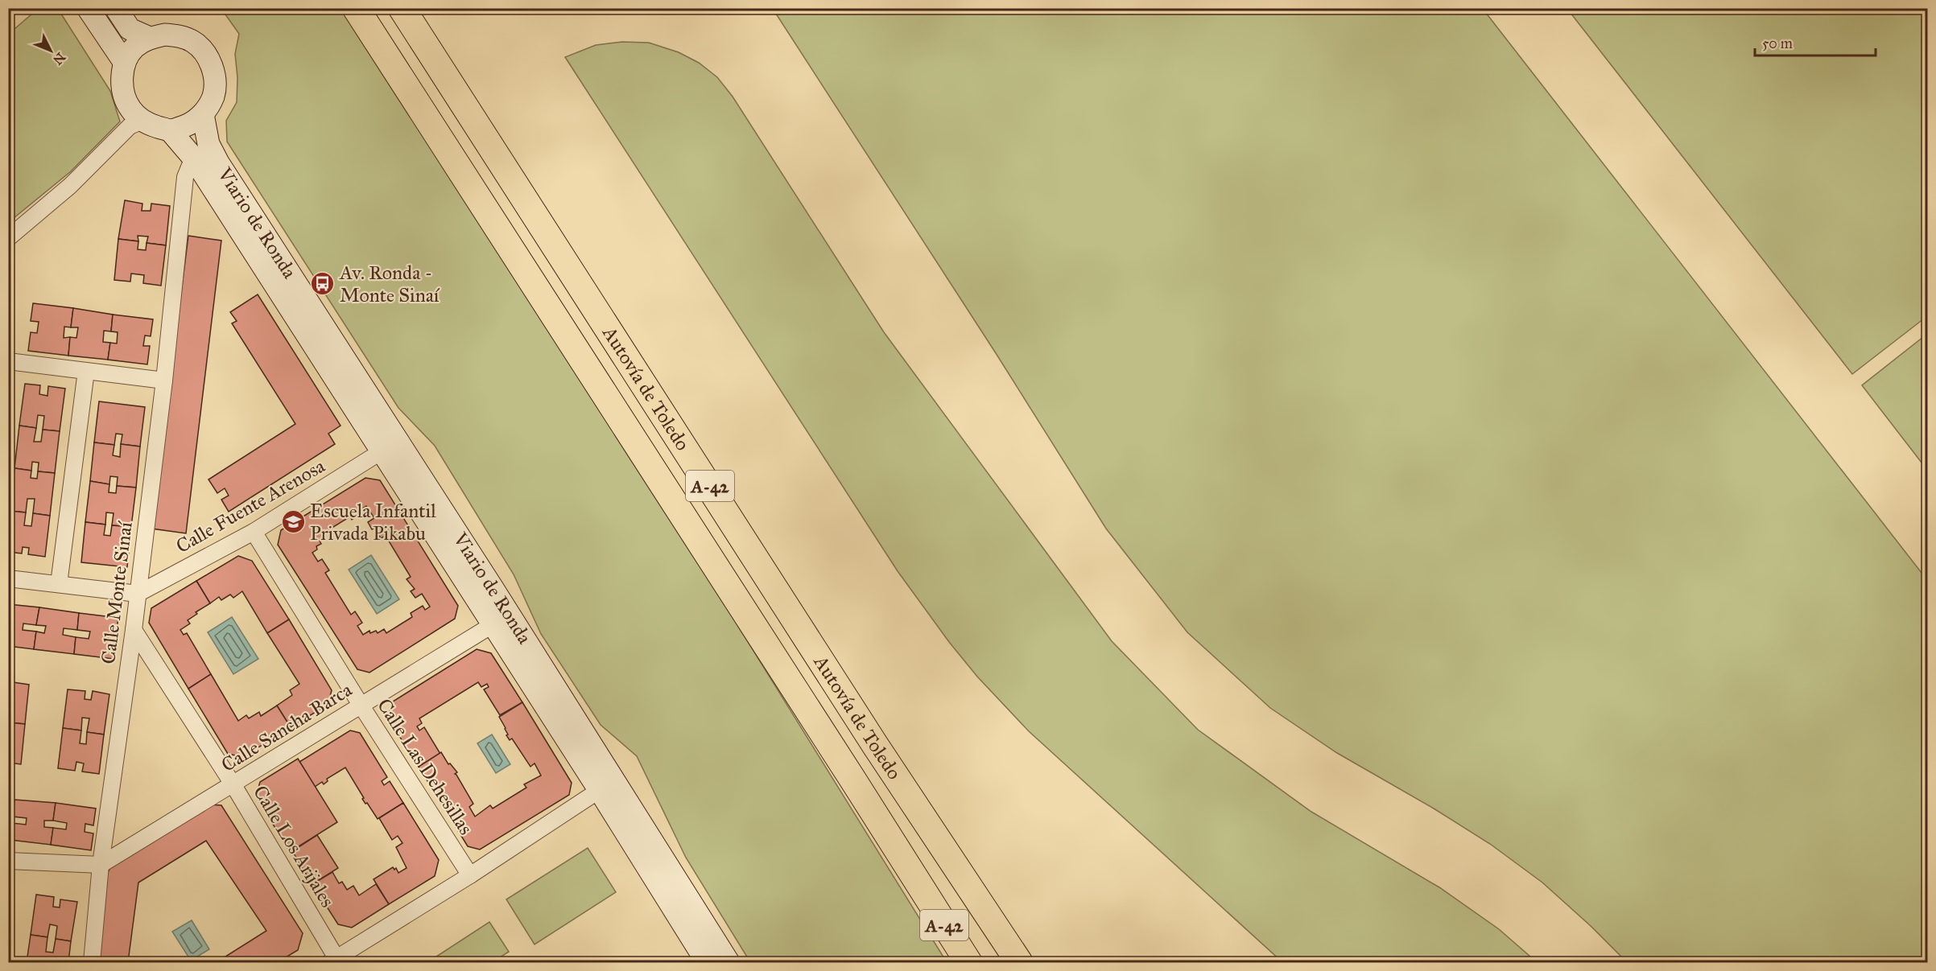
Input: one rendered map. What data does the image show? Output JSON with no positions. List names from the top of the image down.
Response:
{
  "streets": {
    "highway": ["Autovía de Toledo", "A-42"],
    "main road": ["Viario de Ronda"],
    "street": [
      "Calle Fuente Arenosa",
      "Calle Monte Sinaí",
      "Calle Sancha Barca",
      "Calle Las Dehesillas",
      "Calle Los Arijales"
    ]
  },
  "crossings": [
    ["Viario de Ronda", "Calle Fuente Arenosa"],
    ["Viario de Ronda", "Calle Monte Sinaí"],
    ["Viario de Ronda", "Calle Sancha Barca"],
    ["Calle Fuente Arenosa", "Calle Monte Sinaí"],
    ["Calle Fuente Arenosa", "Calle Las Dehesillas"],
    ["Calle Monte Sinaí", "Calle Sancha Barca"],
    ["Calle Monte Sinaí", "Calle Los Arijales"],
    ["Calle Sancha Barca", "Calle Las Dehesillas"],
    ["Calle Sancha Barca", "Calle Los Arijales"]
  ],
  "places": {
    "bus stop": ["Av. Ronda - Monte Sinaí"],
    "school or university": ["Escuela Infantil Privada Pikabu"]
  },
  "scale_bar": "50 m",
  "north": "bottom right"
}
